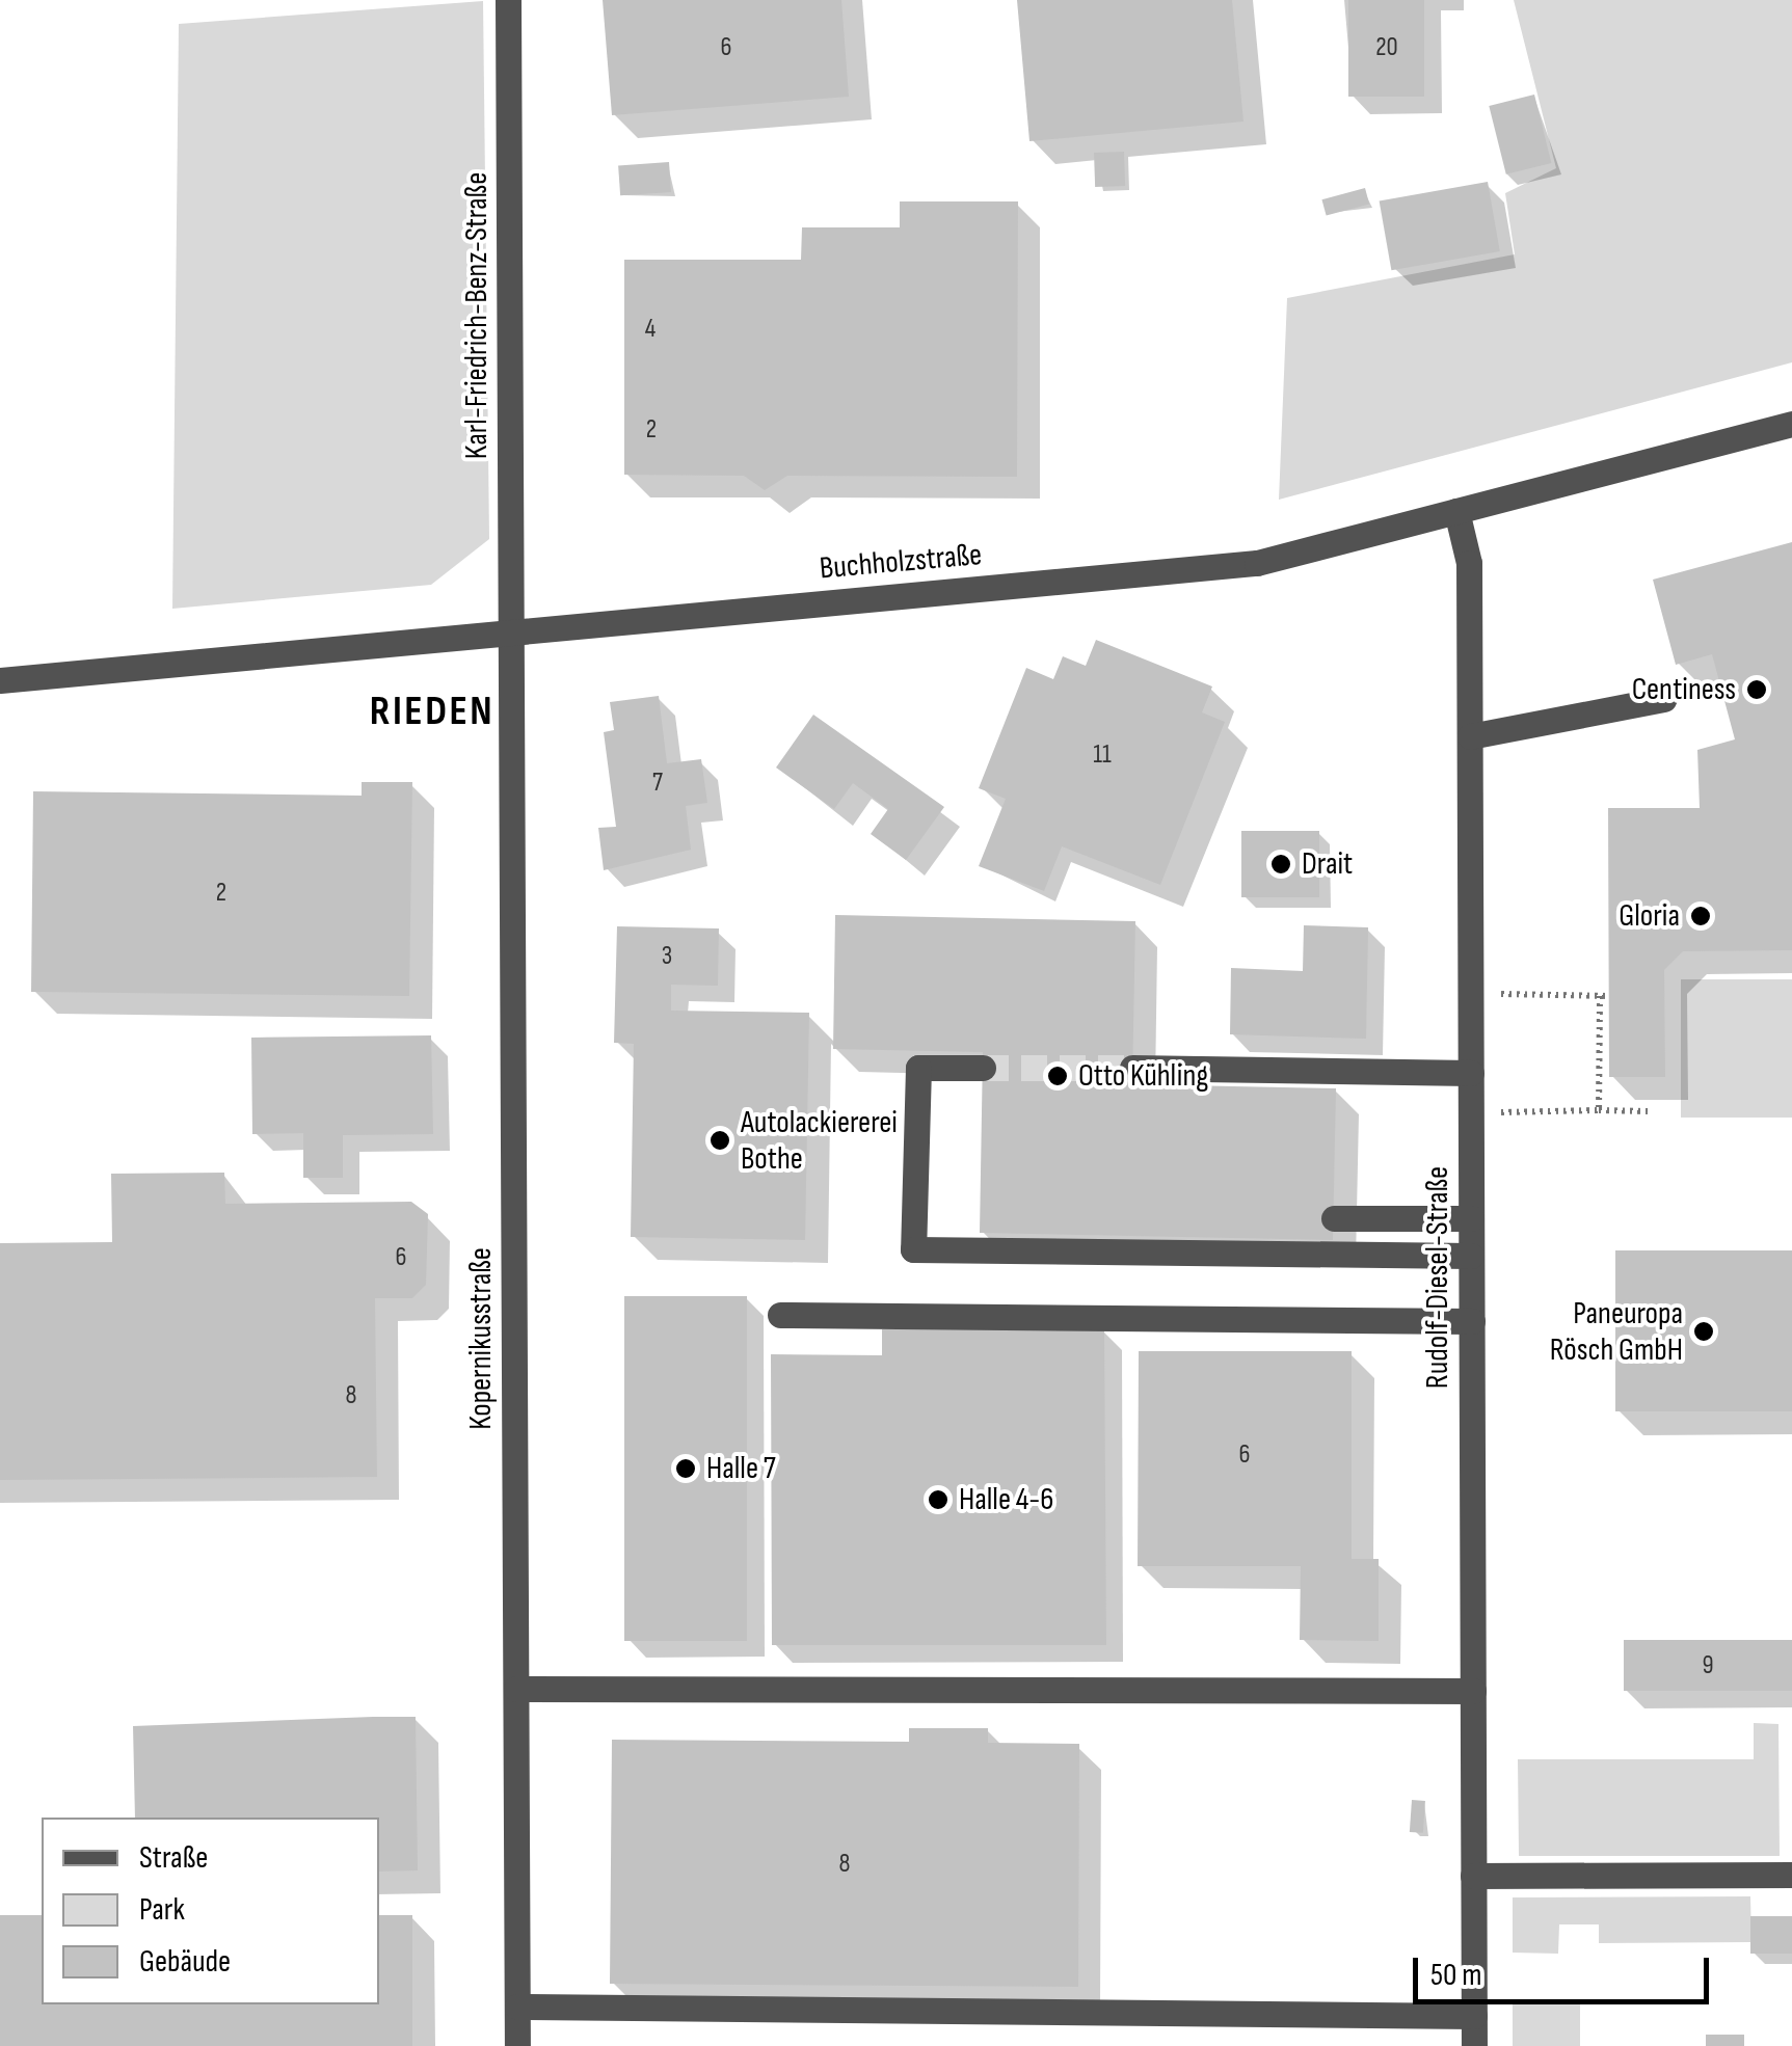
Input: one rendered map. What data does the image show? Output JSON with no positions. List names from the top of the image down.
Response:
{
  "streets": {
    "street": [
      "Karl-Friedrich-Benz-Straße",
      "Buchholzstraße",
      "Rudolf-Diesel-Straße",
      "Kopernikusstraße"
    ]
  },
  "crossings": [
    ["Karl-Friedrich-Benz-Straße", "Buchholzstraße"],
    ["Karl-Friedrich-Benz-Straße", "Kopernikusstraße"],
    ["Buchholzstraße", "Rudolf-Diesel-Straße"],
    ["Buchholzstraße", "Kopernikusstraße"]
  ],
  "districts": ["RIEDEN"],
  "places": [
    "Centiness",
    "Drait",
    "Gloria",
    "Otto Kühling",
    "Autolackiererei Bothe",
    "Paneuropa Rösch GmbH",
    "Halle 7",
    "Halle 4-6"
  ],
  "house_numbers": [
    "6",
    "20",
    "4",
    "2",
    "11",
    "7",
    "2",
    "3",
    "6",
    "8",
    "6",
    "9",
    "8"
  ],
  "legend": ["Straße", "Park", "Gebäude"],
  "scale_bar": "50 m"
}
